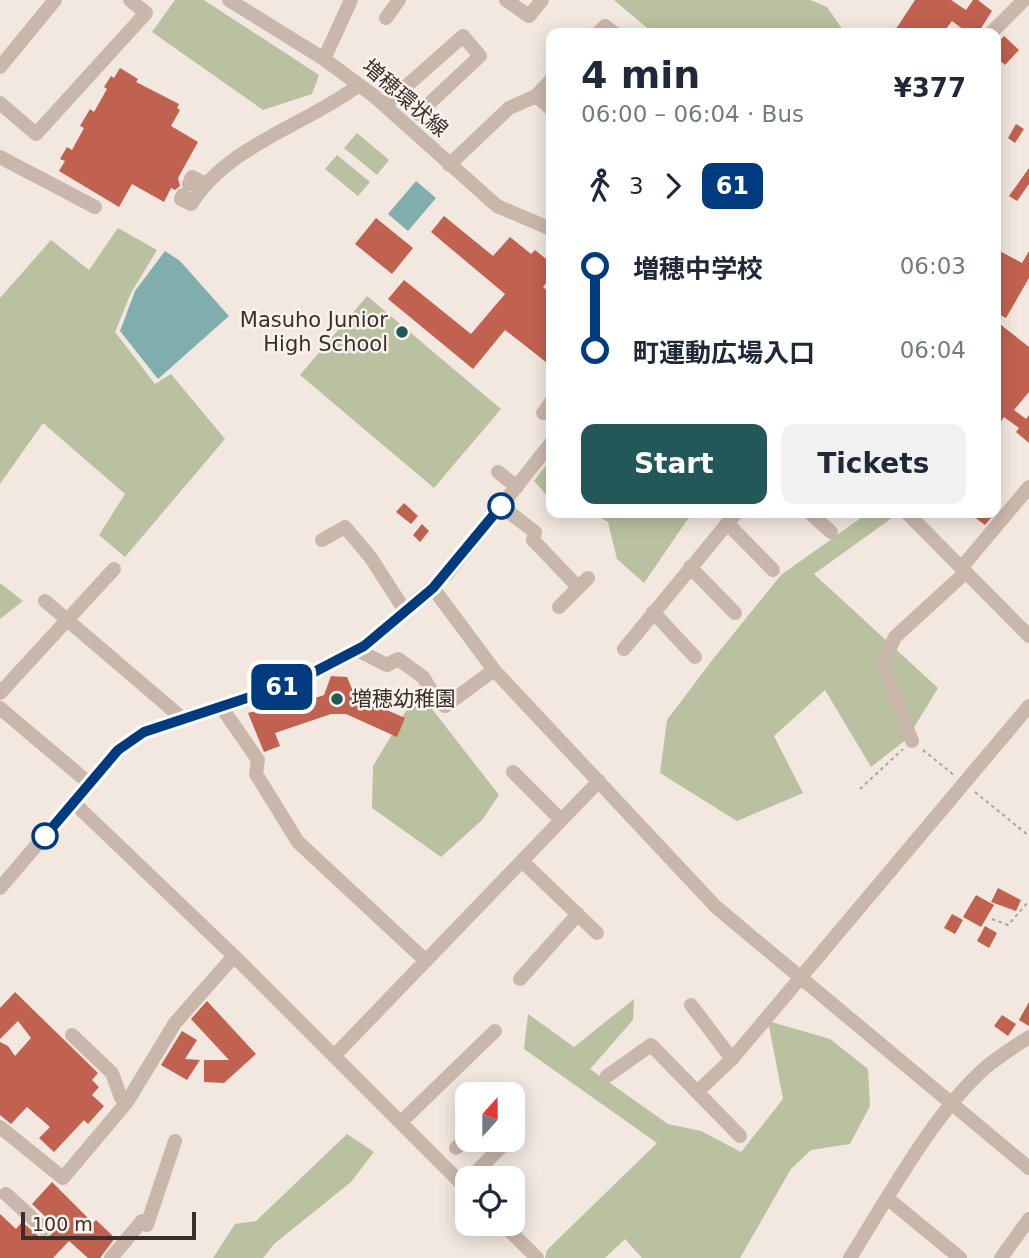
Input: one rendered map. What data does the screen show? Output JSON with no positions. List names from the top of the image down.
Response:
{
  "streets": {
    "street": ["増穂環状線"]
  },
  "places": ["Masuho Junior High School", "増穂幼稚園"],
  "lines": ["bus line 61"],
  "scale_bar": "100 m",
  "north": "top",
  "page": {
    "on_map": "61",
    "heading": ["4 min", "06:00 – 06:04 · Bus", "¥377"],
    "legs": ["3", "61"],
    "list": [
      {
        "name": "増穂中学校",
        "value": "06:03"
      },
      {
        "name": "町運動広場入口",
        "value": "06:04"
      }
    ],
    "buttons": ["Start", "Tickets"],
    "scale": "100 m"
  }
}
